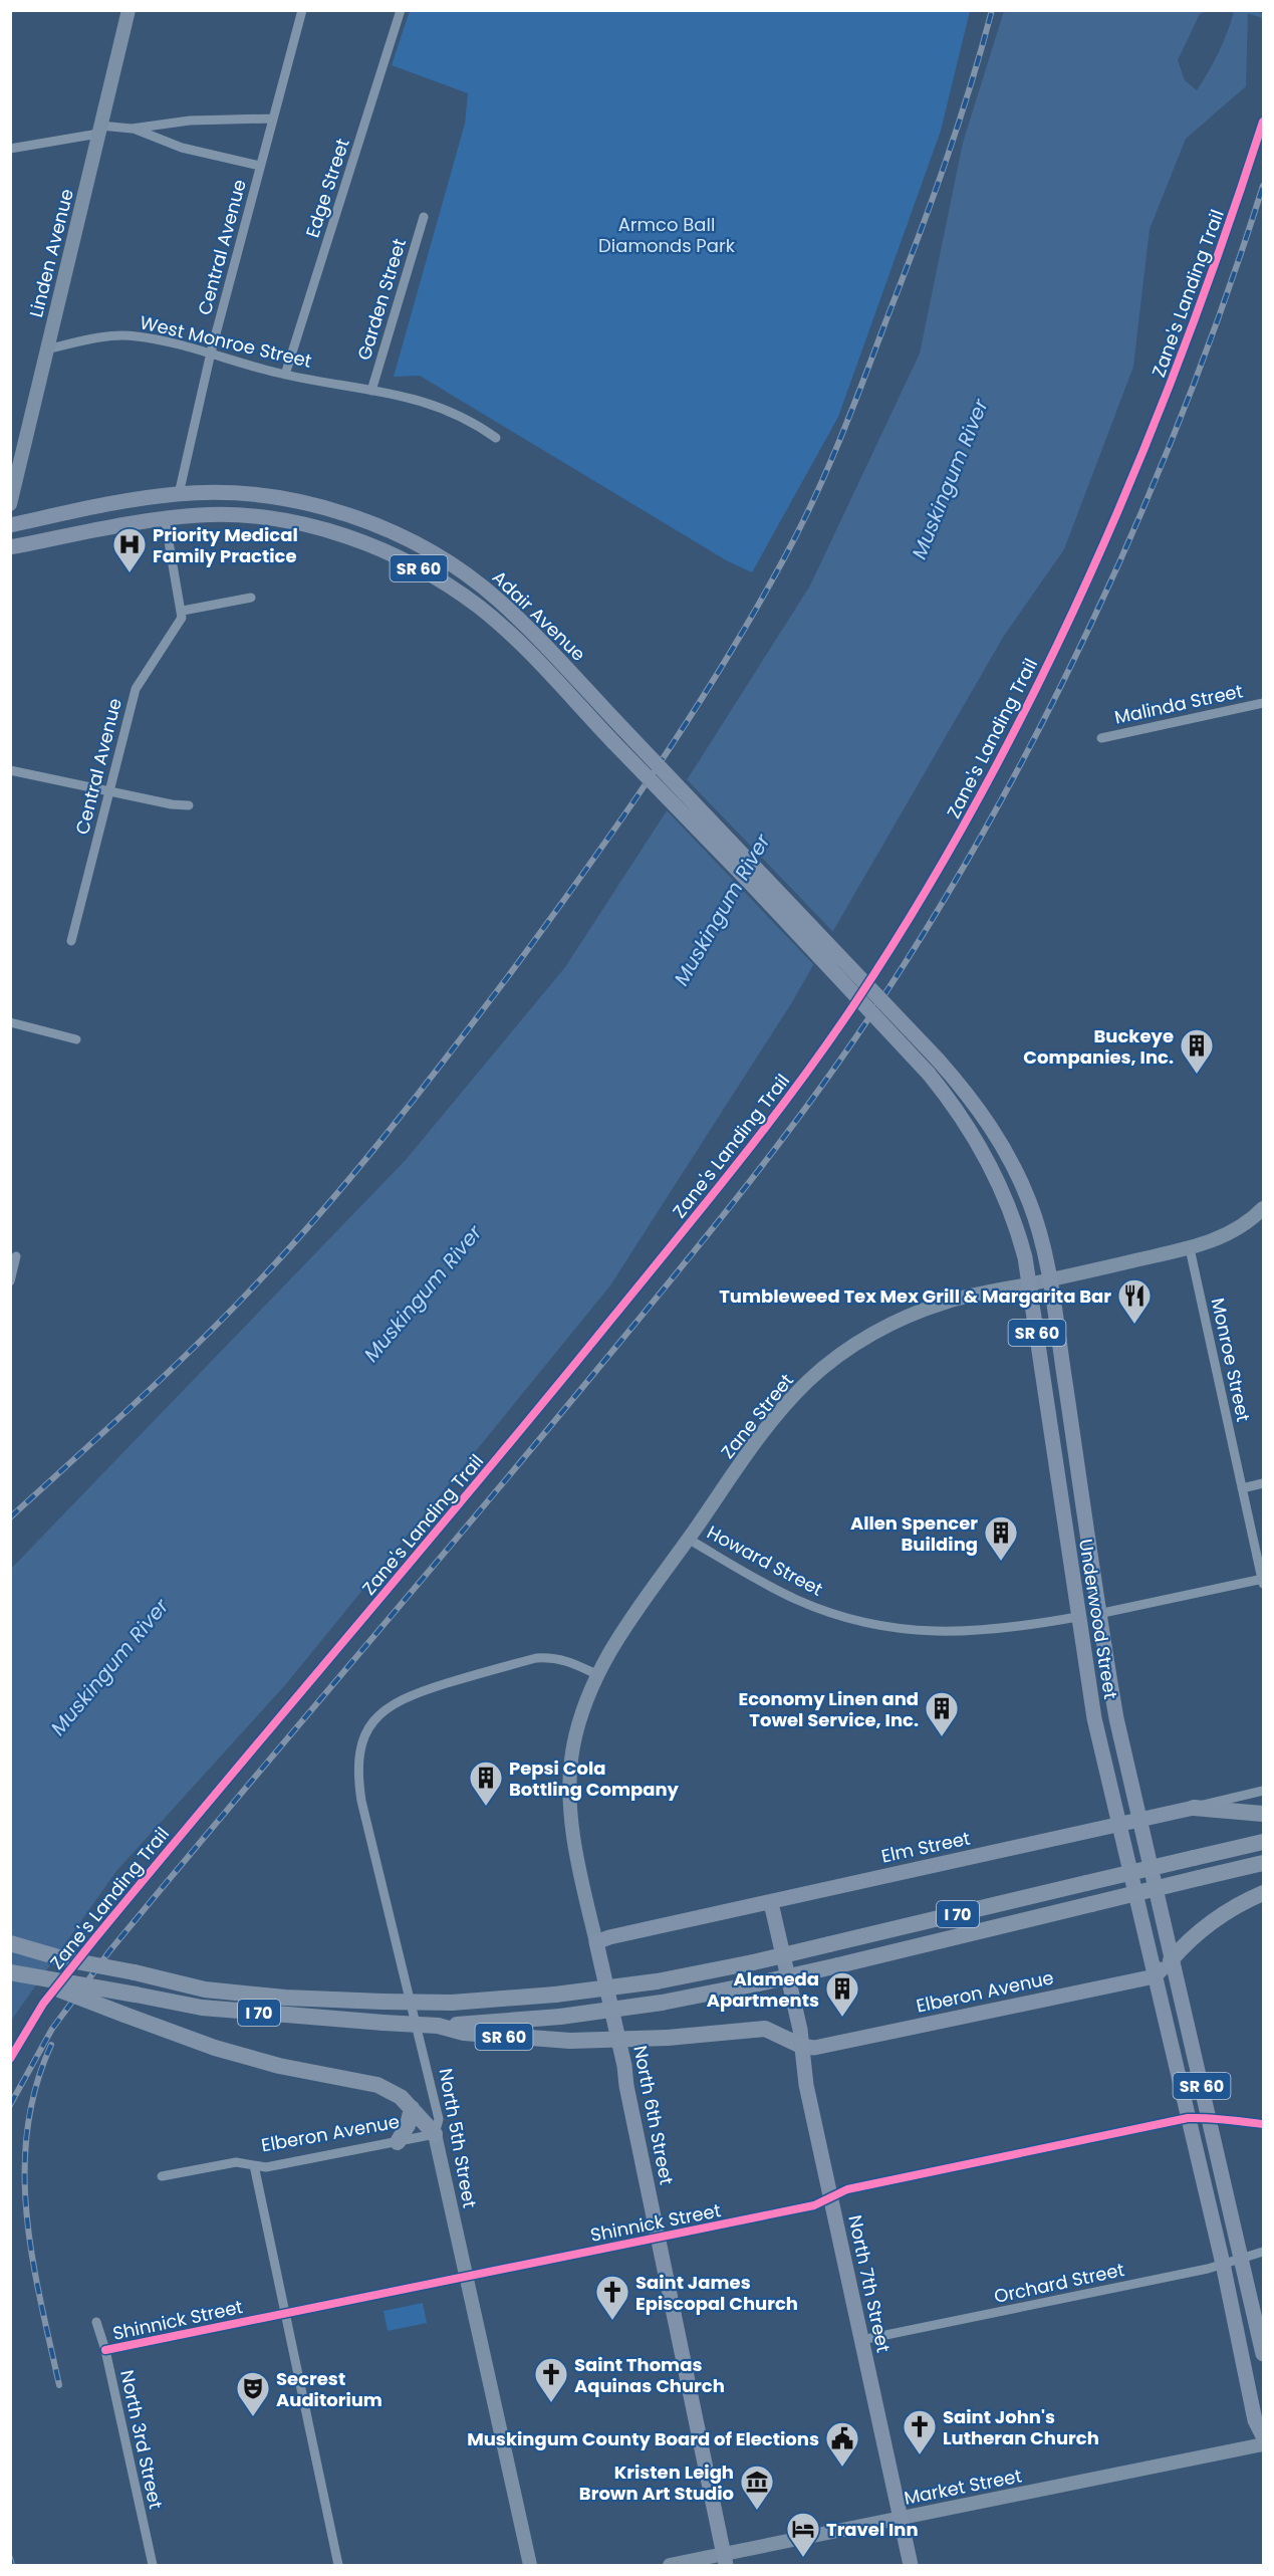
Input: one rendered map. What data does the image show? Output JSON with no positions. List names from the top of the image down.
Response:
{
  "streets": {
    "highway": ["SR 60", "I 70"],
    "main road": [
      "Linden Avenue",
      "Adair Avenue",
      "Zane Street",
      "Underwood Street",
      "Elm Street",
      "Elberon Avenue",
      "North 6th Street",
      "North 5th Street",
      "North 7th Street",
      "Market Street"
    ],
    "street": [
      "Edge Street",
      "Central Avenue",
      "Garden Street",
      "West Monroe Street",
      "Malinda Street",
      "Monroe Street",
      "Howard Street",
      "Shinnick Street",
      "Orchard Street",
      "North 3rd Street"
    ],
    "cycle path": ["Zane's Landing Trail"]
  },
  "crossings": [
    ["Edge Street", "West Monroe Street"],
    ["Central Avenue", "West Monroe Street"],
    ["Central Avenue", "Adair Avenue"],
    ["Linden Avenue", "West Monroe Street"],
    ["Garden Street", "West Monroe Street"],
    ["SR 60", "I 70"],
    ["SR 60", "Elberon Avenue"],
    ["SR 60", "North 7th Street"],
    ["Adair Avenue", "Underwood Street"],
    ["Monroe Street", "Zane Street"],
    ["Zane Street", "Howard Street"],
    ["Zane Street", "Underwood Street"],
    ["Zane Street", "North 6th Street"],
    ["Zane Street", "North 5th Street"],
    ["Howard Street", "Underwood Street"],
    ["Underwood Street", "Elm Street"],
    ["Underwood Street", "Elberon Avenue"],
    ["Underwood Street", "Shinnick Street"],
    ["Underwood Street", "Orchard Street"],
    ["Elm Street", "North 6th Street"],
    ["Elm Street", "North 7th Street"],
    ["Elberon Avenue", "North 5th Street"],
    ["Elberon Avenue", "North 7th Street"],
    ["North 6th Street", "North 5th Street"],
    ["North 6th Street", "Shinnick Street"],
    ["North 6th Street", "Market Street"],
    ["North 5th Street", "Shinnick Street"],
    ["Shinnick Street", "North 7th Street"],
    ["Shinnick Street", "North 3rd Street"],
    ["Orchard Street", "North 7th Street"],
    ["North 7th Street", "Market Street"]
  ],
  "water": ["Muskingum River"],
  "parks": ["Armco Ball Diamonds Park"],
  "places": {
    "hospital": ["Priority Medical Family Practice"],
    "building": [
      "Buckeye Companies, Inc.",
      "Allen Spencer Building",
      "Economy Linen and Towel Service, Inc.",
      "Pepsi Cola Bottling Company",
      "Alameda Apartments"
    ],
    "restaurant": ["Tumbleweed Tex Mex Grill & Margarita Bar"],
    "church": ["Saint James Episcopal Church", "Saint Thomas Aquinas Church", "Saint John's Lutheran Church"],
    "theatre": ["Secrest Auditorium"],
    "public building": ["Muskingum County Board of Elections"],
    "museum": ["Kristen Leigh Brown Art Studio"],
    "hotel": ["Travel Inn"]
  }
}
